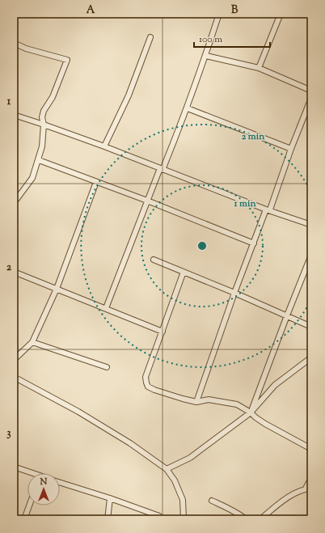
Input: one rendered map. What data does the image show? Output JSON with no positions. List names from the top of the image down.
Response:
{
  "scale_bar": "100 m",
  "north": "top",
  "grid": {
    "columns": ["A", "B"],
    "rows": ["1", "2", "3"]
  },
  "rings": ["2 min", "1 min"]
}
